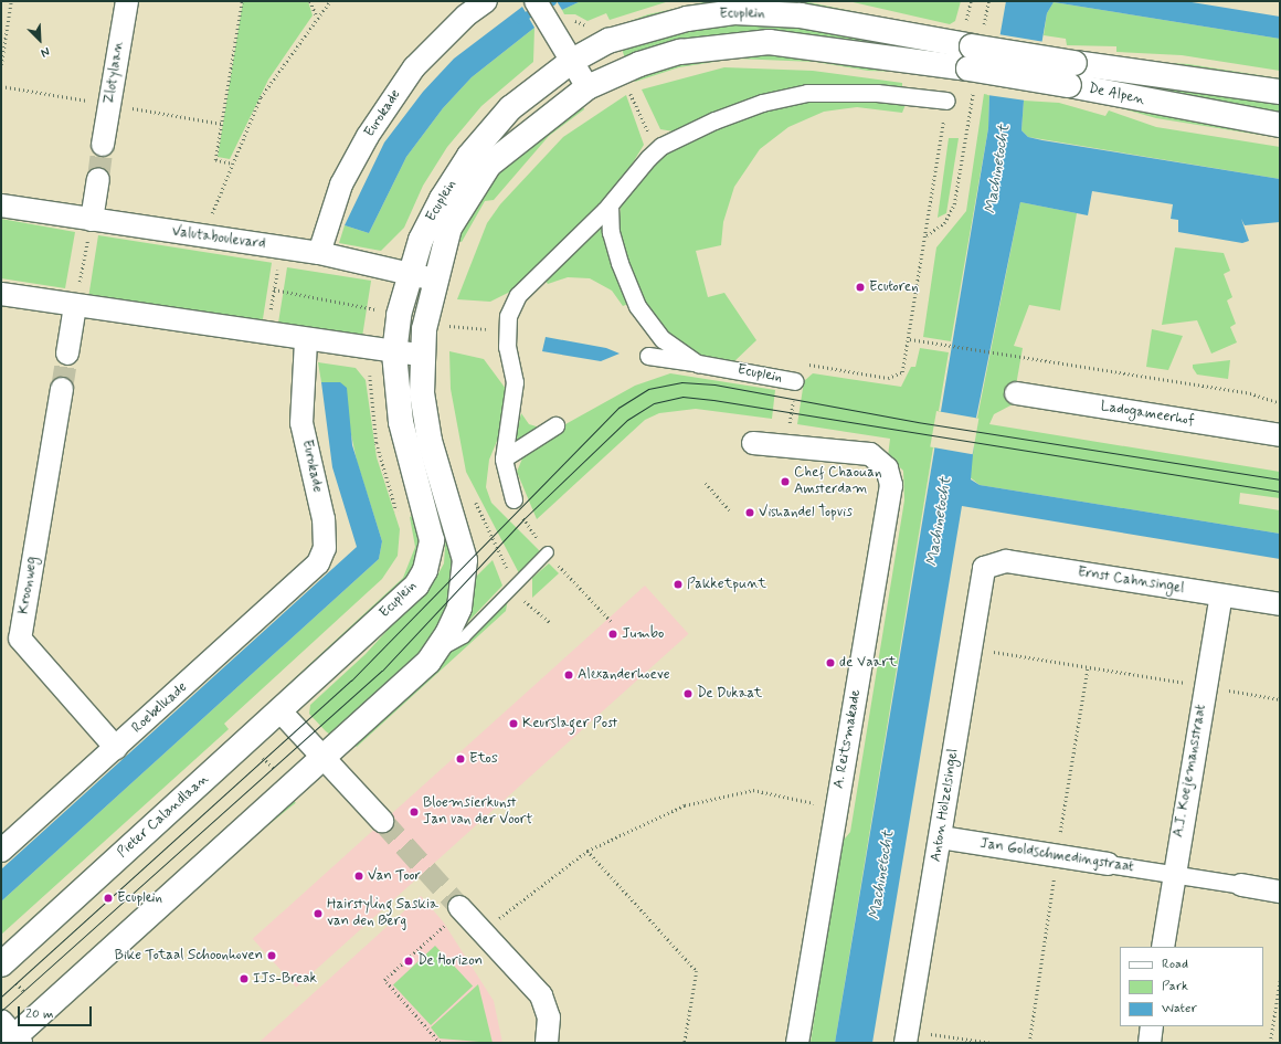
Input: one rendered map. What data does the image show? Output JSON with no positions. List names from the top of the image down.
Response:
{
  "streets": {
    "main road": ["Ecuplein", "De Alpen", "Pieter Calandlaan"],
    "street": [
      "Zlotylaan",
      "Eurokade",
      "Valutaboulevard",
      "Ladogameerhof",
      "Ernst Cahnsingel",
      "Kroonweg",
      "Roebelkade",
      "A. Reitsmakade",
      "A.J. Koejemansstraat",
      "Anton Hölzelsingel",
      "Jan Goldschmedingstraat"
    ]
  },
  "crossings": [
    ["Ecuplein", "De Alpen"],
    ["Ecuplein", "Valutaboulevard"],
    ["Ecuplein", "Pieter Calandlaan"],
    ["Eurokade", "Valutaboulevard"],
    ["Eurokade", "Roebelkade"],
    ["Ernst Cahnsingel", "A.J. Koejemansstraat"],
    ["Ernst Cahnsingel", "Anton Hölzelsingel"],
    ["Kroonweg", "Roebelkade"],
    ["A.J. Koejemansstraat", "Jan Goldschmedingstraat"],
    ["Anton Hölzelsingel", "Jan Goldschmedingstraat"]
  ],
  "water": ["Machinetocht"],
  "places": [
    "Ecutoren",
    "Chef Chaouan Amsterdam",
    "Vishandel Topvis",
    "Pakketpunt",
    "Jumbo",
    "de Vaart",
    "Alexanderhoeve",
    "De Dukaat",
    "Keurslager Post",
    "Etos",
    "Bloemsierkunst Jan van der Voort",
    "Van Toor",
    "Ecuplein",
    "Hairstyling Saskia van den Berg",
    "Bike Totaal Schoonhoven",
    "De Horizon",
    "IJs-Break"
  ],
  "legend": ["Road", "Park", "Water"],
  "scale_bar": "20 m",
  "north": "bottom right"
}
